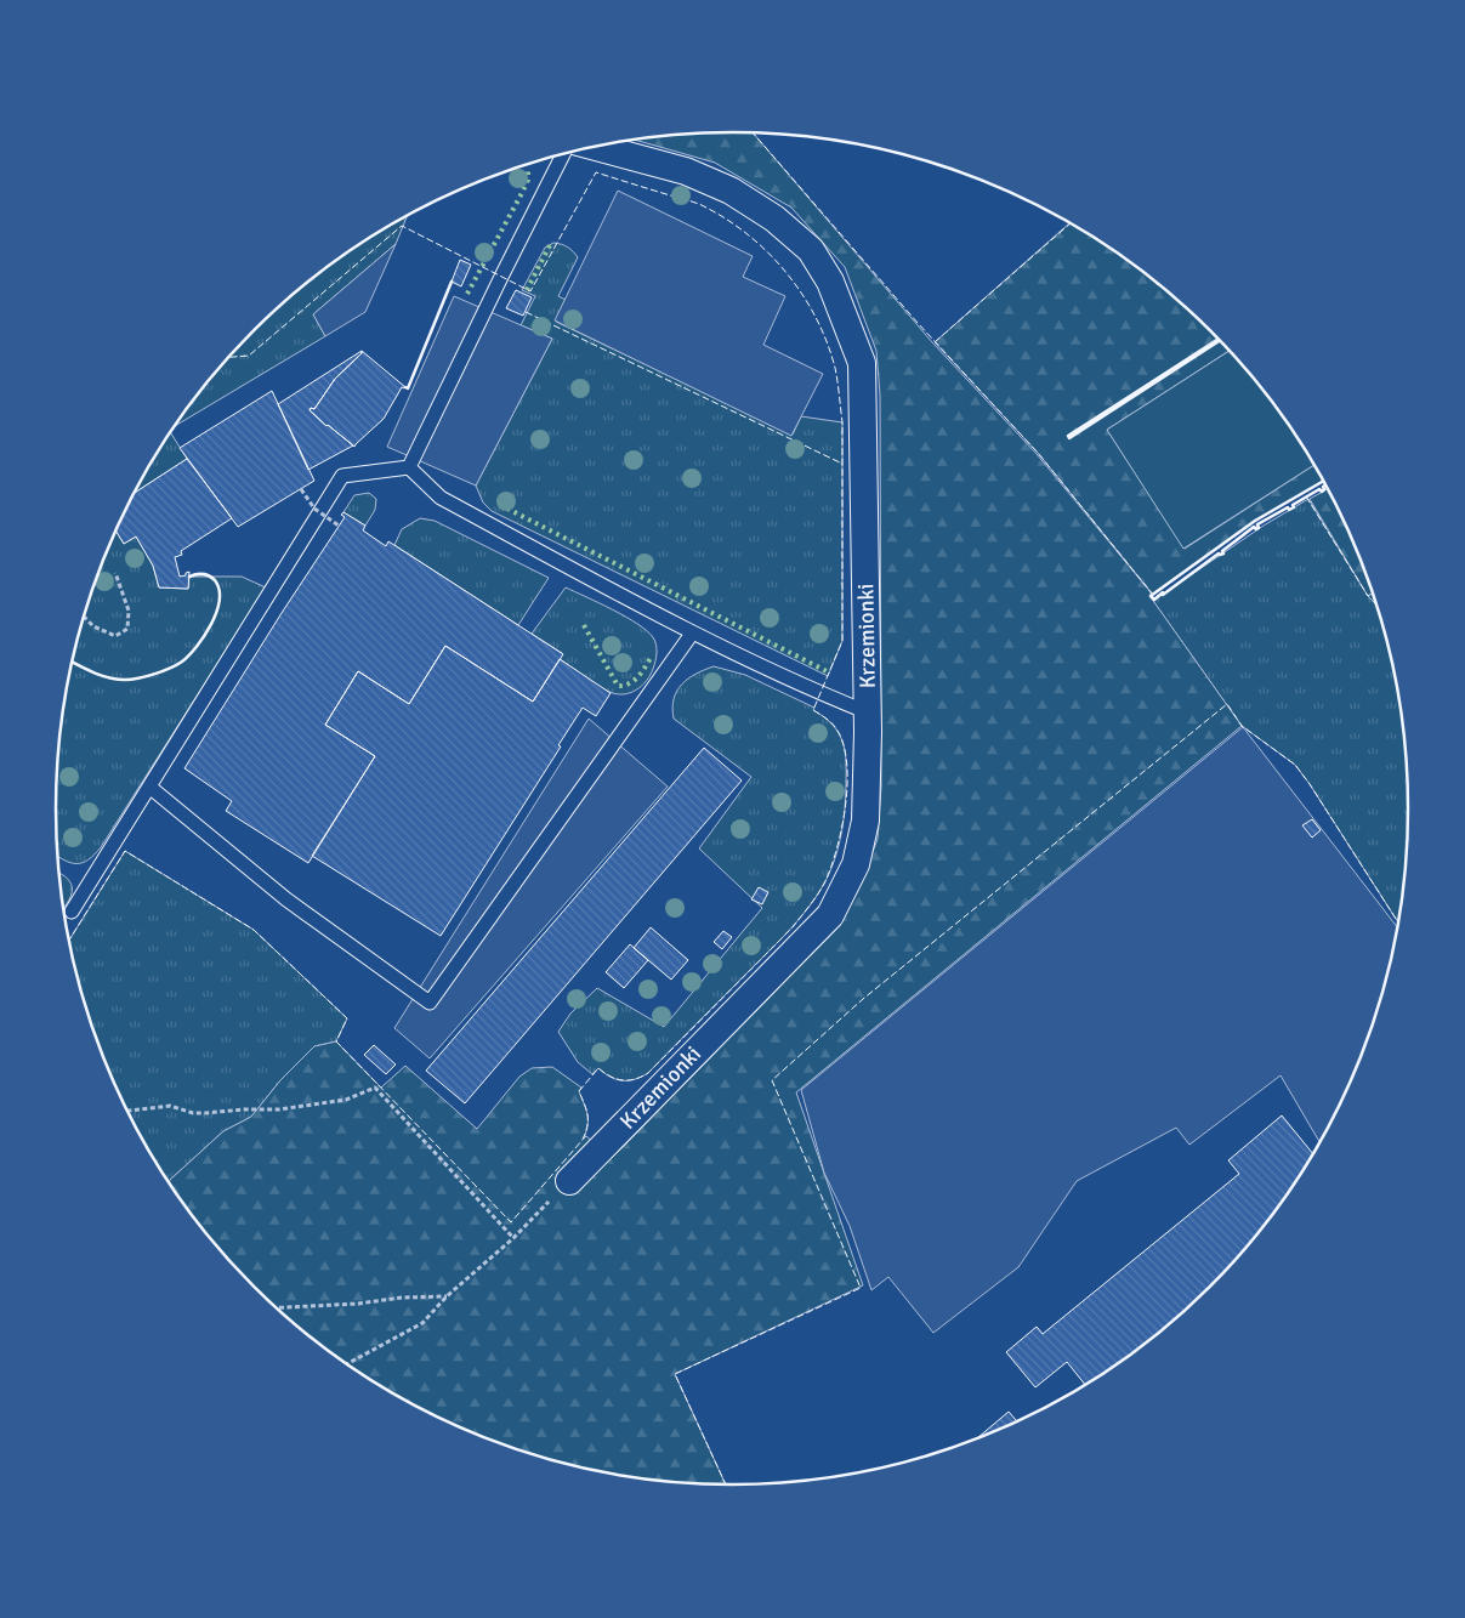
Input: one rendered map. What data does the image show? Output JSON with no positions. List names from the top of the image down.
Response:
{
  "streets": {
    "street": ["Krzemionki"]
  }
}
